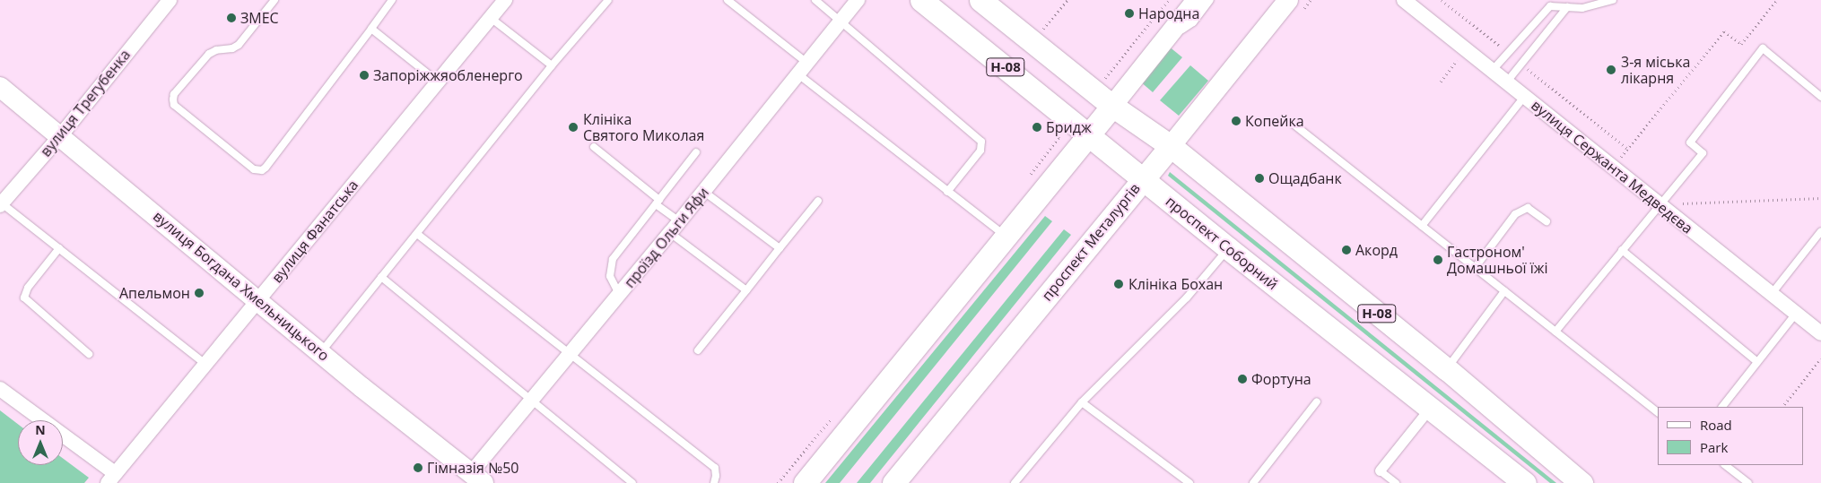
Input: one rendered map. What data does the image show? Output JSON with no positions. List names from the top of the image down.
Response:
{
  "streets": {
    "main road": [
      "Н-08",
      "проспект Металургів",
      "проспект Соборний",
      "вулиця Богдана Хмельницького"
    ],
    "street": [
      "вулиця Трегубенка",
      "вулиця Сержанта Медведєва",
      "вулиця Фанатська",
      "проїзд Ольги Яфи"
    ]
  },
  "crossings": [
    ["Н-08", "проспект Металургів"],
    ["вулиця Трегубенка", "вулиця Богдана Хмельницького"],
    ["вулиця Фанатська", "вулиця Богдана Хмельницького"],
    ["проїзд Ольги Яфи", "вулиця Богдана Хмельницького"],
    ["проспект Металургів", "проспект Соборний"]
  ],
  "places": [
    "Народна",
    "ЗМЕС",
    "3-я міська лікарня",
    "Запоріжжяобленерго",
    "Копейка",
    "Клініка Святого Миколая",
    "Бридж",
    "Ощадбанк",
    "Акорд",
    "Гастроном' Домашньої їжі",
    "Клініка Бохан",
    "Апельмон",
    "Фортуна",
    "Гімназія №50"
  ],
  "legend": ["Road", "Park"],
  "north": "top"
}
